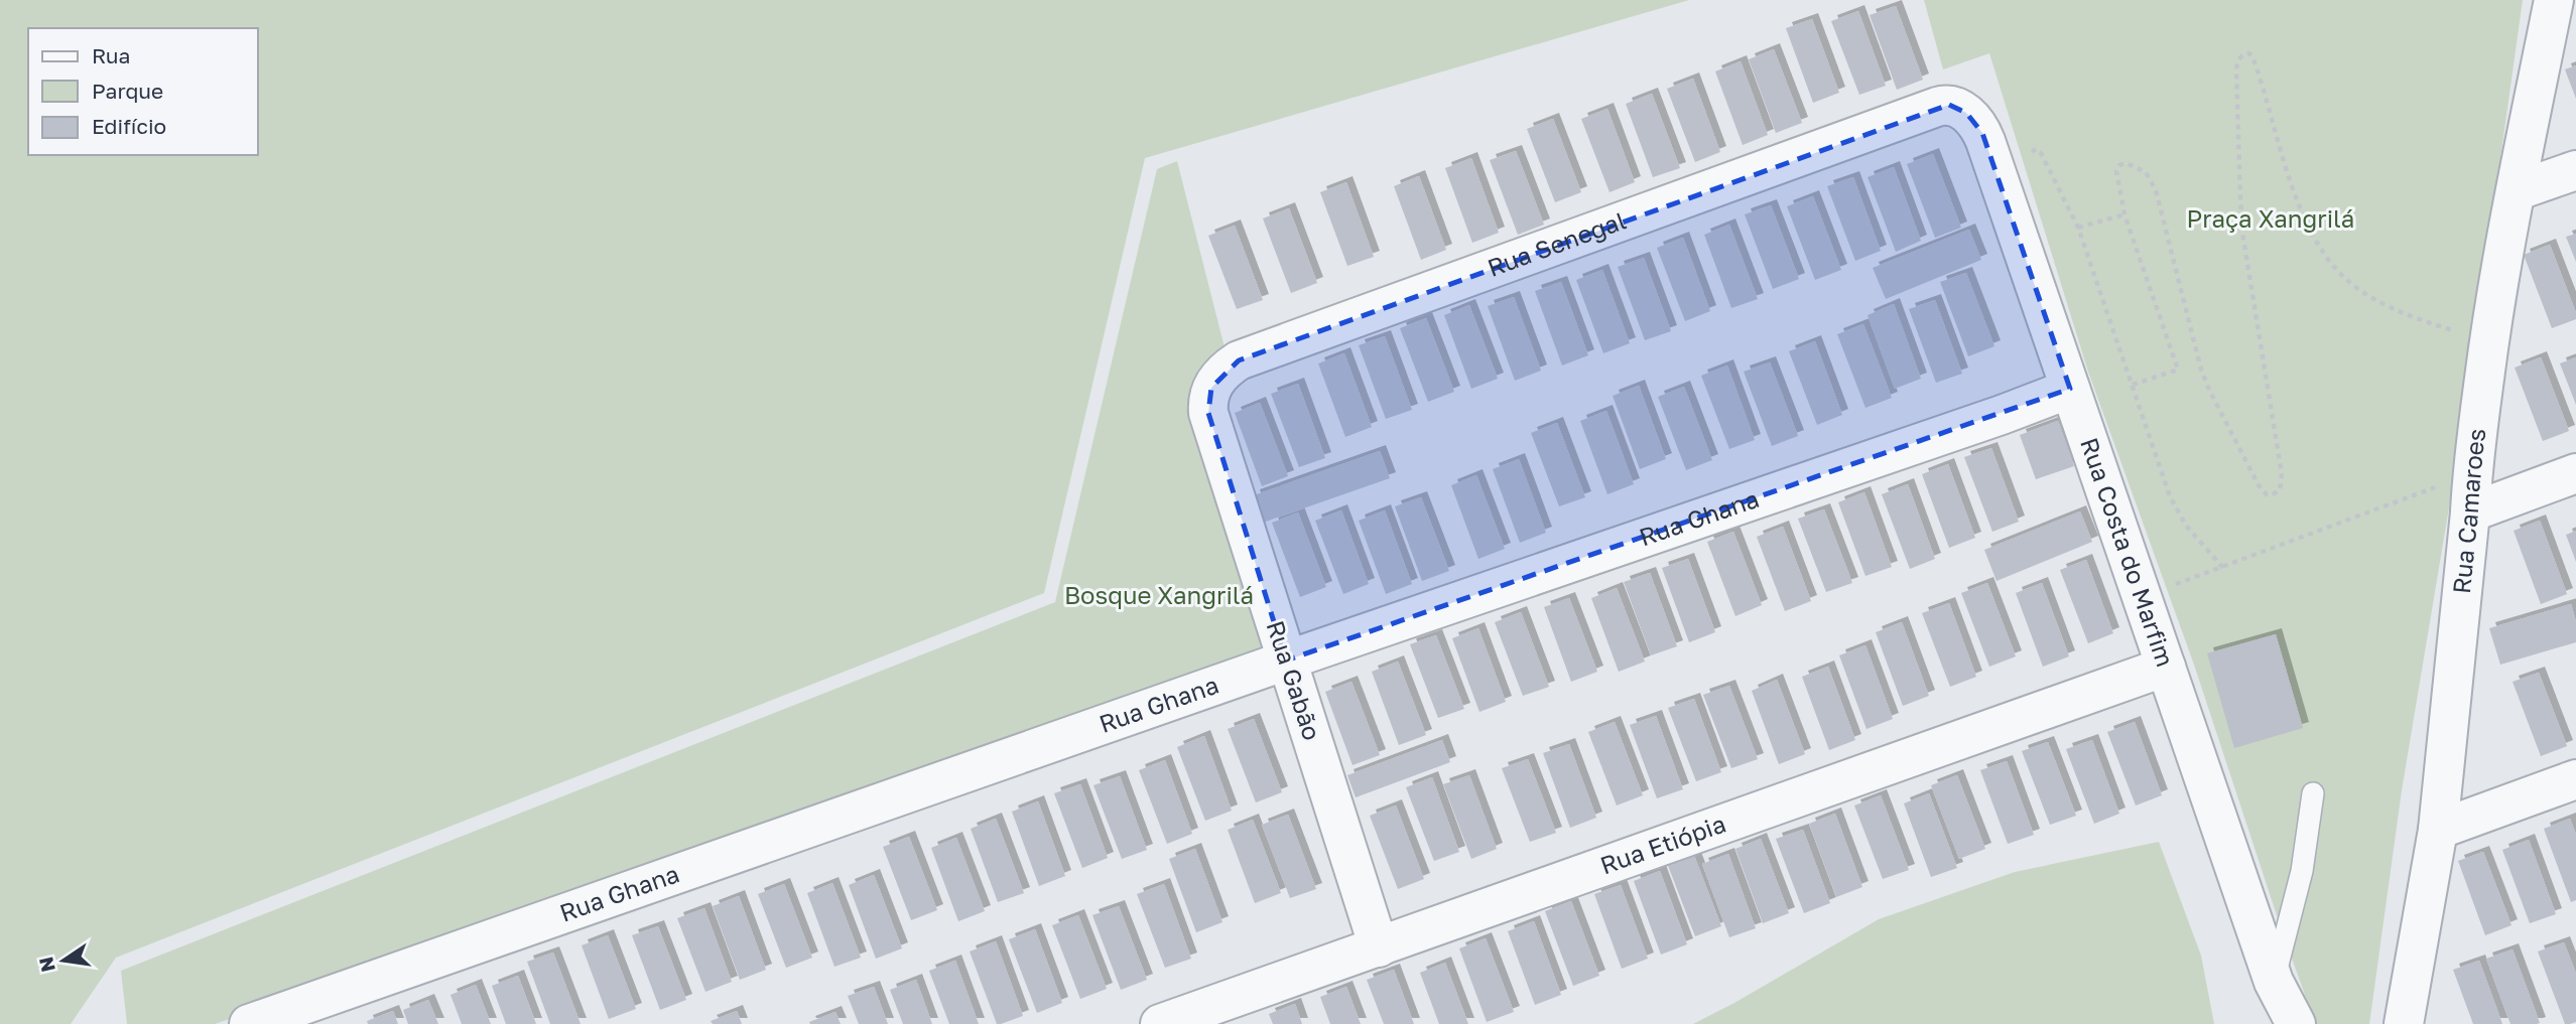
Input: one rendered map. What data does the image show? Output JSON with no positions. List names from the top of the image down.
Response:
{
  "streets": {
    "street": [
      "Rua Senegal",
      "Rua Camaroes",
      "Rua Ghana",
      "Rua Costa do Marfim",
      "Rua Gabão",
      "Rua Etiópia"
    ]
  },
  "crossings": [
    ["Rua Senegal", "Rua Costa do Marfim"],
    ["Rua Senegal", "Rua Gabão"],
    ["Rua Ghana", "Rua Costa do Marfim"],
    ["Rua Ghana", "Rua Gabão"],
    ["Rua Costa do Marfim", "Rua Etiópia"],
    ["Rua Gabão", "Rua Etiópia"]
  ],
  "parks": ["Praça Xangrilá", "Bosque Xangrilá"],
  "legend": ["Rua", "Parque", "Edifício"],
  "north": "left"
}
